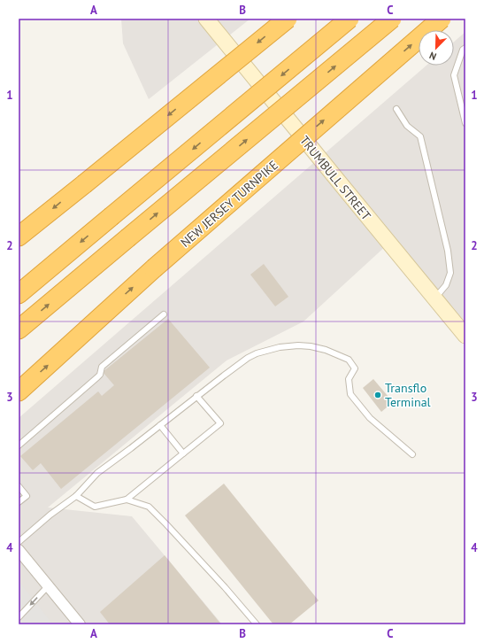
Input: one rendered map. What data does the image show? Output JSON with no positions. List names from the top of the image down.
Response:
{
  "streets": {
    "highway": ["NEW JERSEY TURNPIKE"],
    "street": ["TRUMBULL STREET"]
  },
  "places": ["Transflo Terminal"],
  "north": "bottom left",
  "grid": {
    "columns": ["A", "B", "C"],
    "rows": [
      "1",
      "2",
      "3",
      "4"
    ]
  }
}
